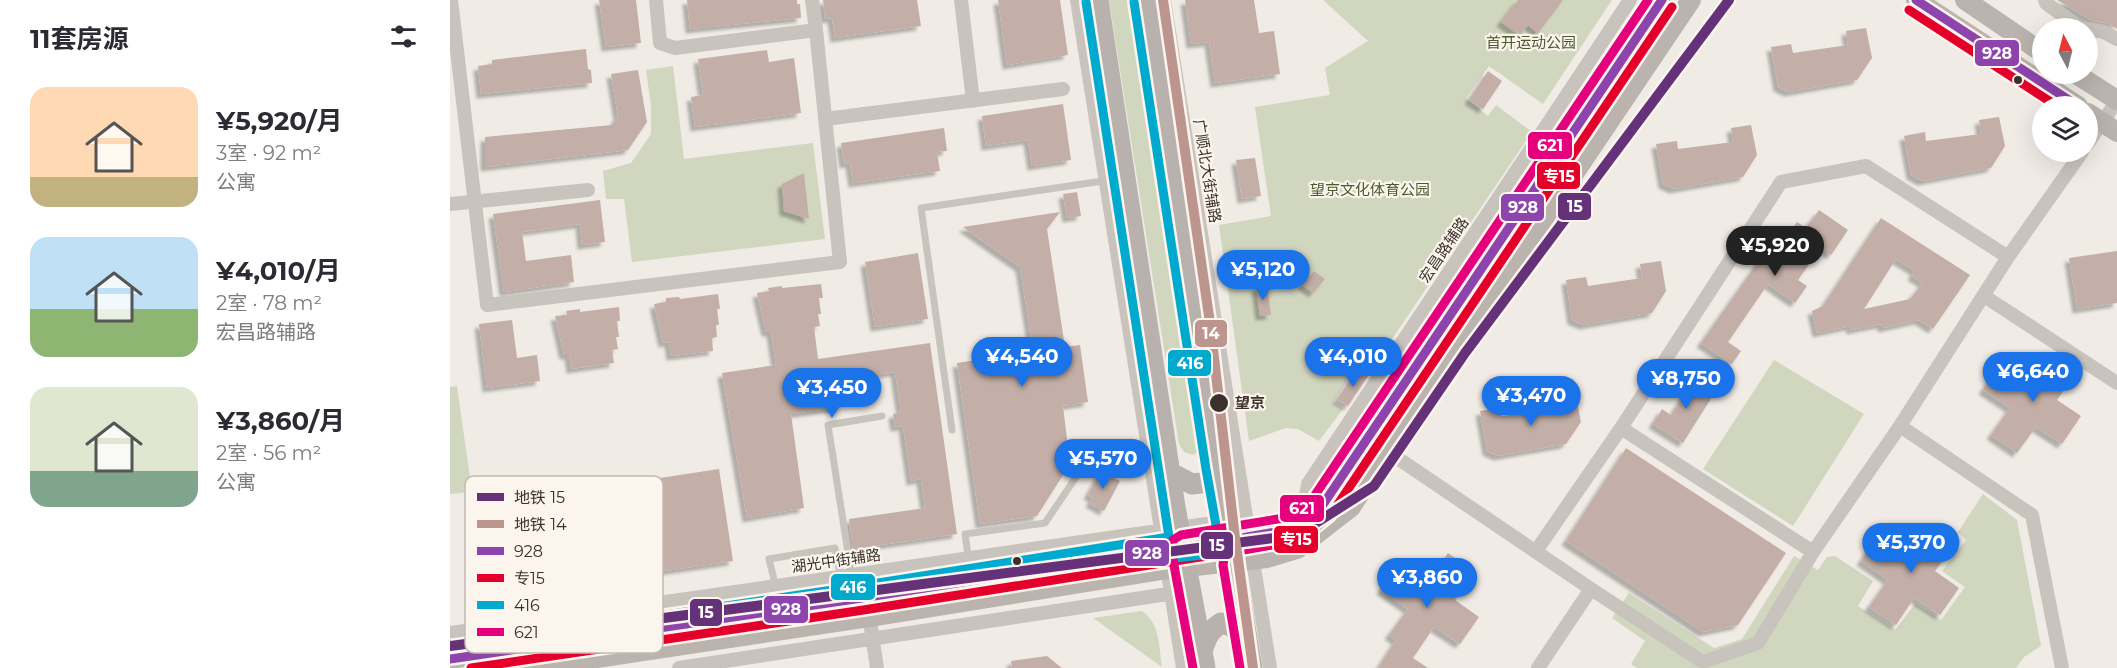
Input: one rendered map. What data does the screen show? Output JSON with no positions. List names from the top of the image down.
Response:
{
  "streets": {
    "street": ["广顺北大街辅路", "宏昌路辅路", "湖光中街辅路"]
  },
  "parks": ["首开运动公园", "望京文化体育公园"],
  "places": ["望京"],
  "lines": [
    "metro line 15",
    "metro line 14",
    "transit line 928",
    "transit line 621",
    "transit line 416",
    "transit line 专15"
  ],
  "legend": [
    "地铁 15",
    "地铁 14",
    "928",
    "专15",
    "416",
    "621"
  ],
  "north": "top",
  "page": {
    "heading": "11套房源",
    "list": [
      {
        "name": "¥5,920/月",
        "note": "3室 · 92 m² · 公寓"
      },
      {
        "name": "¥4,010/月",
        "note": "2室 · 78 m² · 宏昌路辅路"
      },
      {
        "name": "¥3,860/月",
        "note": "2室 · 56 m² · 公寓"
      }
    ],
    "price": [
      "¥5,920",
      "¥5,120",
      "¥4,540",
      "¥4,010",
      "¥6,640",
      "¥8,750",
      "¥3,450",
      "¥3,470",
      "¥5,570",
      "¥5,370",
      "¥3,860"
    ]
  }
}
